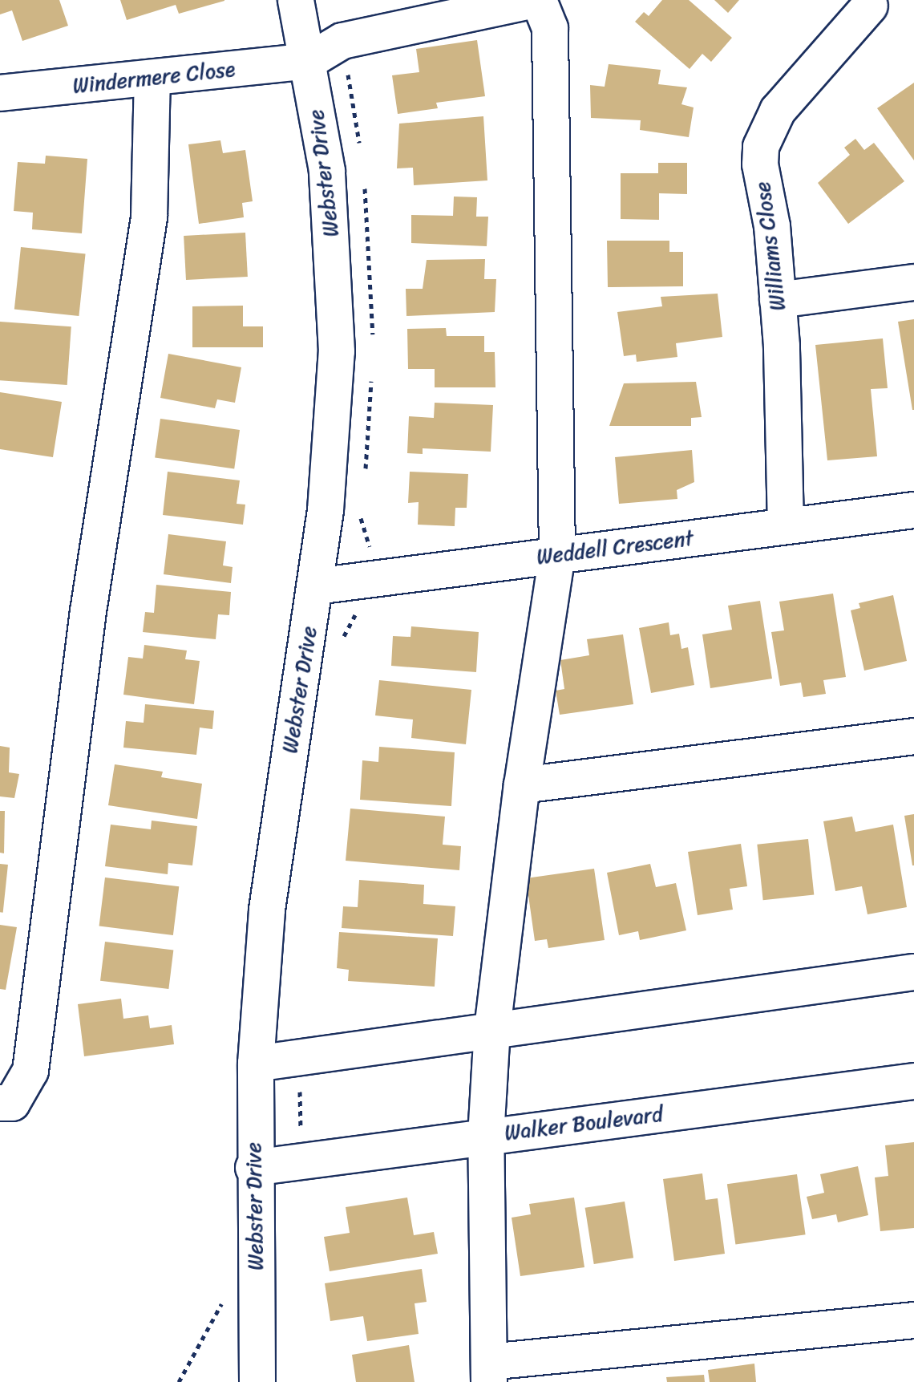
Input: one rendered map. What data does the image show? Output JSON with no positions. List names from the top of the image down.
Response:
{
  "streets": {
    "street": [
      "Windermere Close",
      "Webster Drive",
      "Williams Close",
      "Weddell Crescent",
      "Walker Boulevard"
    ]
  },
  "crossings": [
    ["Windermere Close", "Webster Drive"],
    ["Webster Drive", "Weddell Crescent"],
    ["Webster Drive", "Walker Boulevard"],
    ["Williams Close", "Weddell Crescent"]
  ]
}
